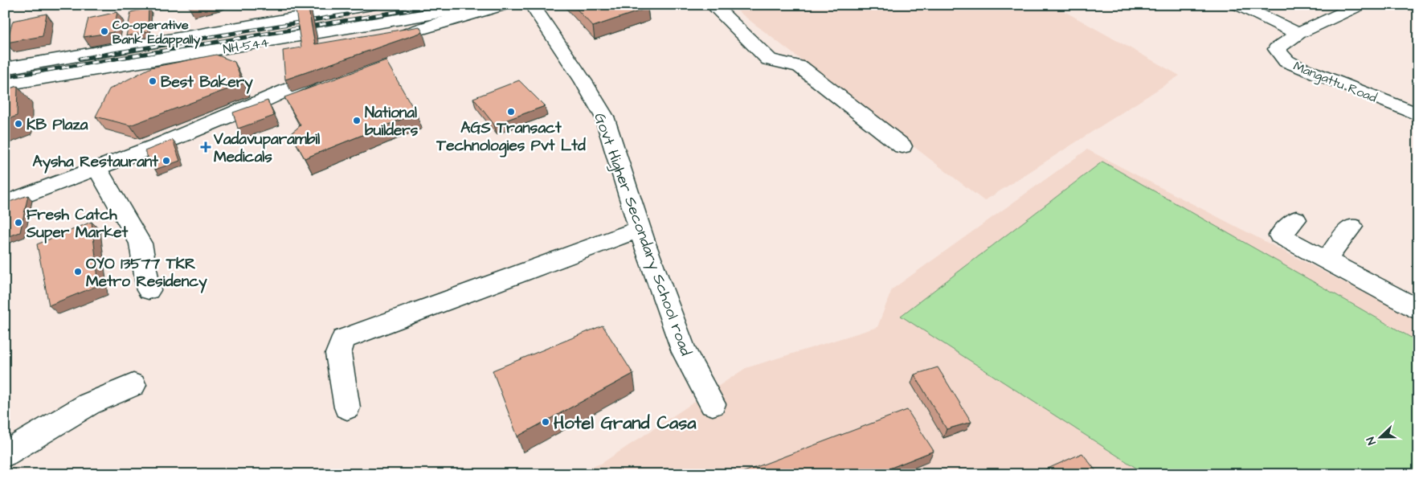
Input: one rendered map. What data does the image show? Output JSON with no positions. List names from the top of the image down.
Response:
{
  "streets": {
    "street": ["NH-544", "Mangattu Road", "Govt Higher Secondary School road"]
  },
  "places": {
    "other": [
      "Co-operative Bank Edappally",
      "Best Bakery",
      "AGS Transact Technologies Pvt Ltd",
      "National builders",
      "KB Plaza",
      "Aysha Restaurant",
      "Fresh Catch Super Market",
      "OYO 13577 TKR Metro Residency",
      "Hotel Grand Casa"
    ],
    "health": ["Vadavuparambil Medicals"]
  },
  "north": "left"
}
